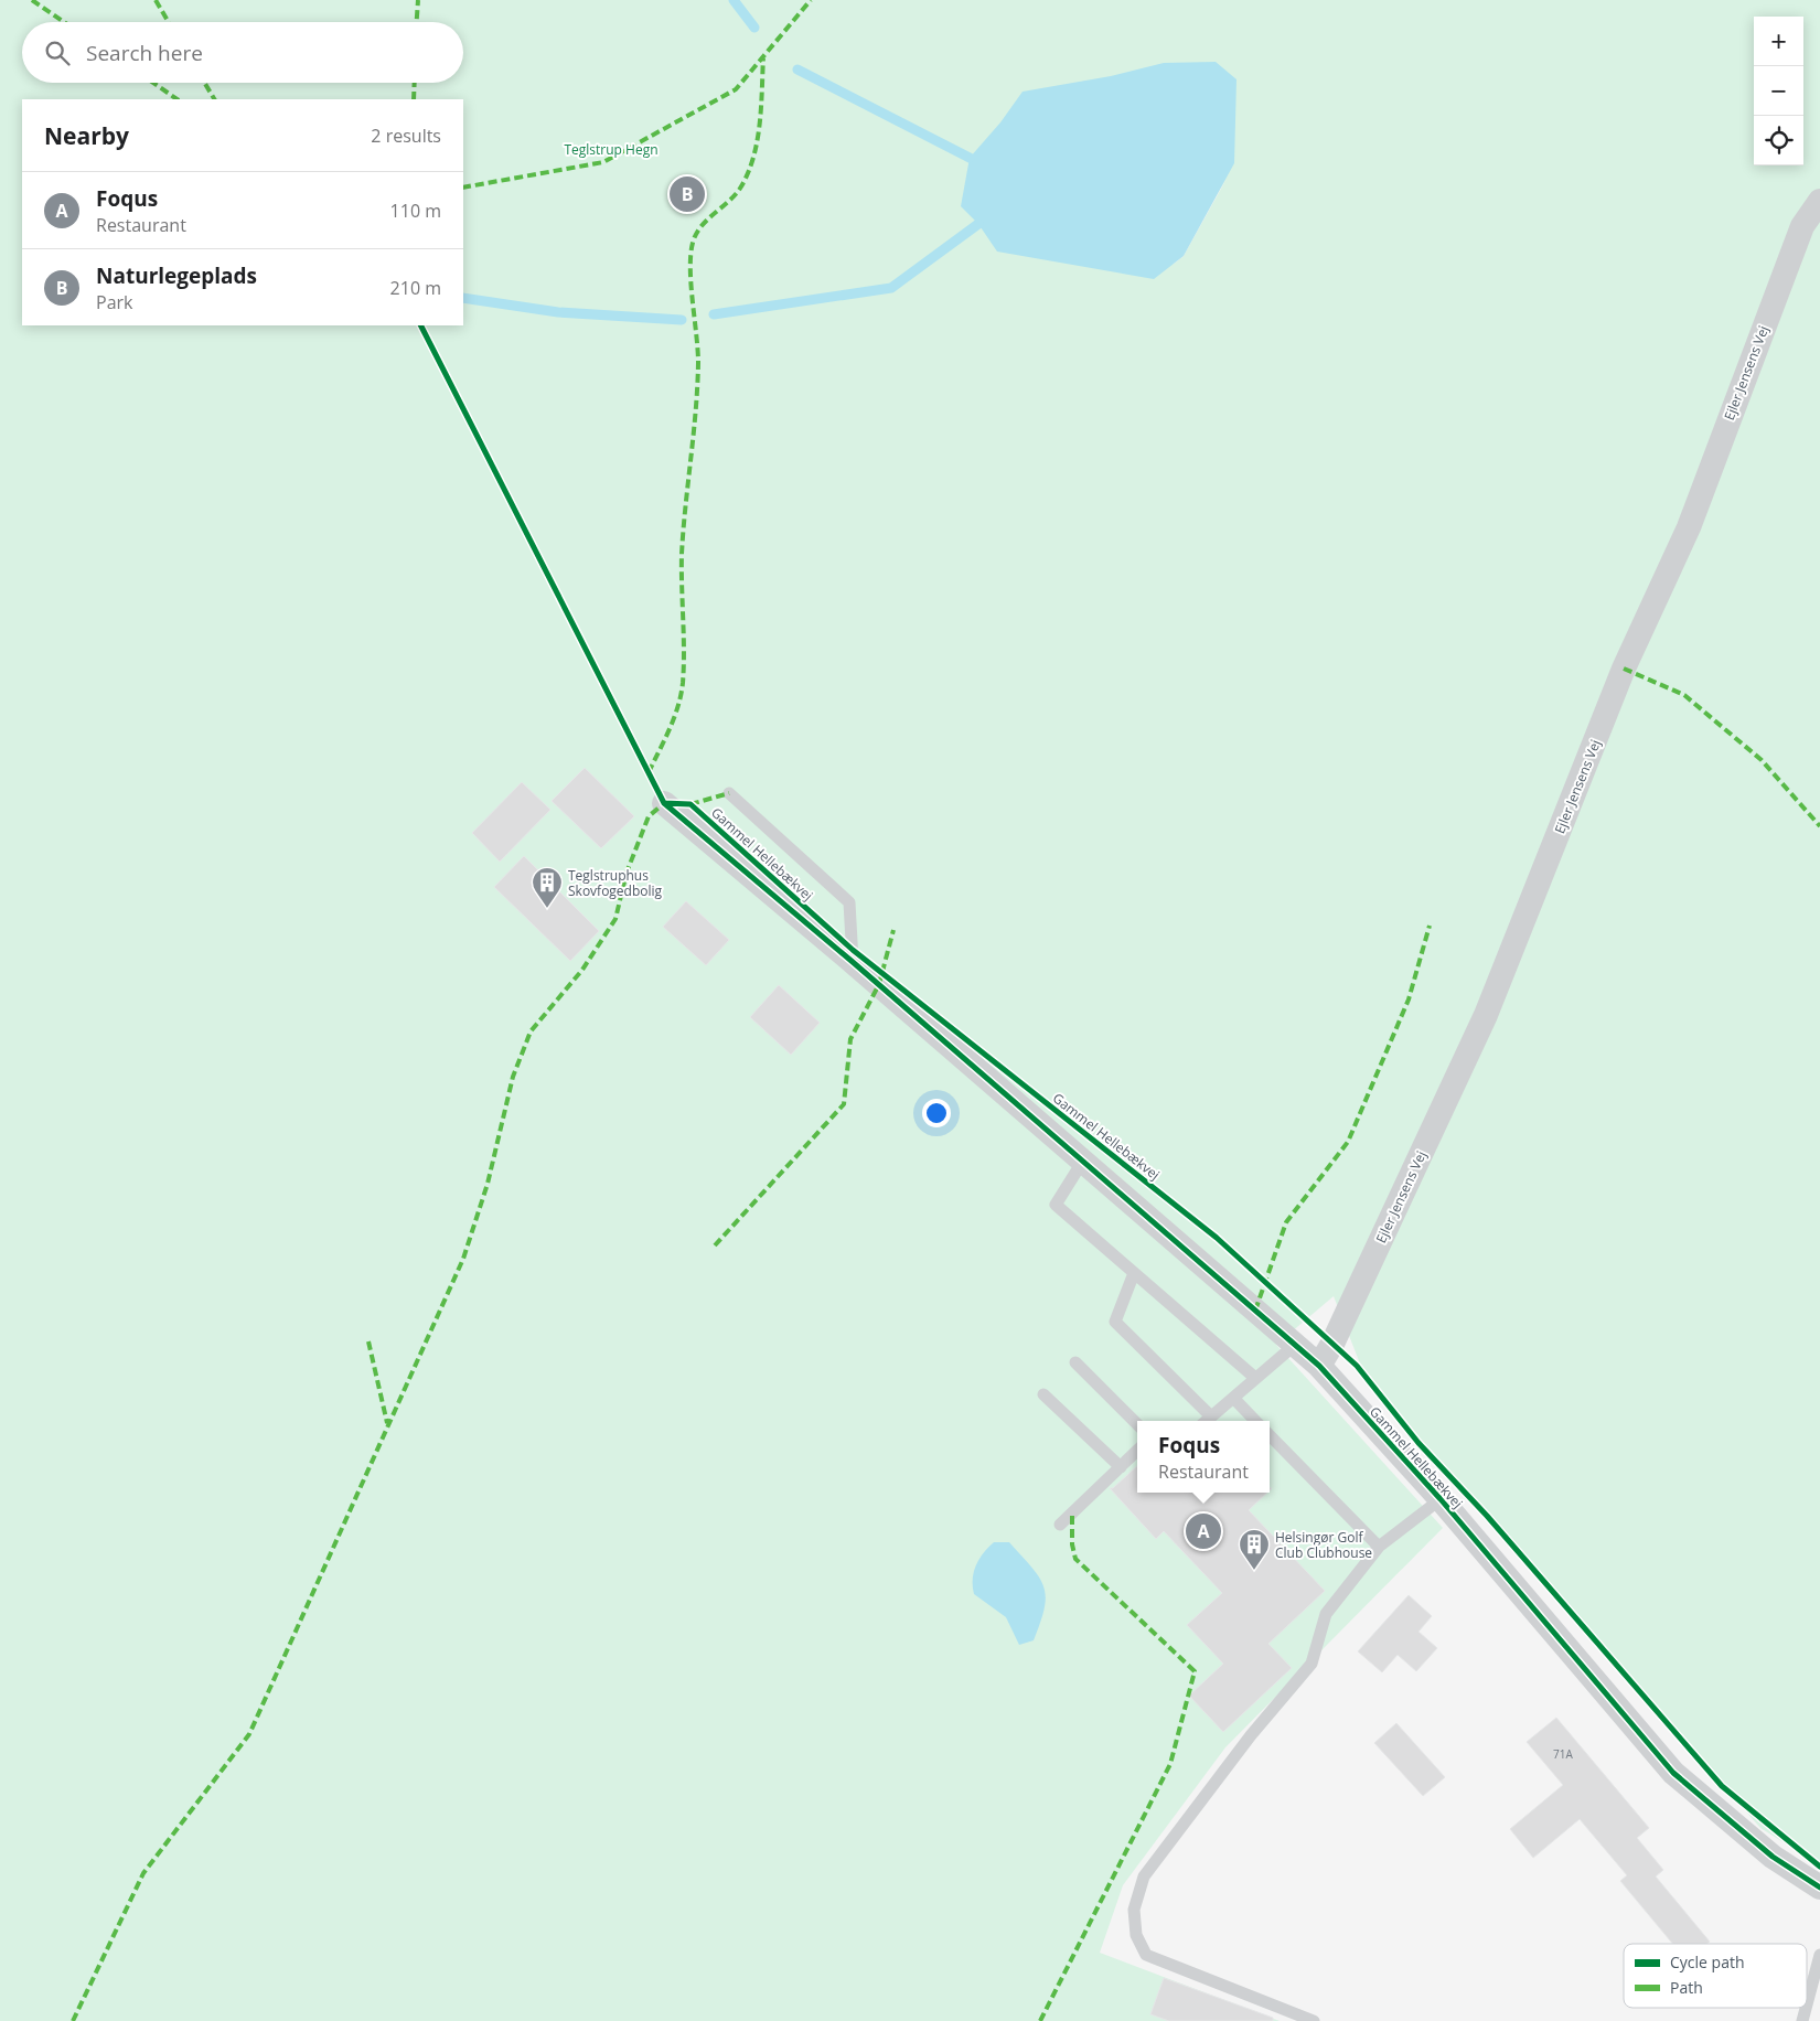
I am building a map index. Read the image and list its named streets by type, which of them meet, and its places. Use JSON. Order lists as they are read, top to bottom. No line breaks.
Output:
{"streets":{"street":["Ejler Jensens Vej","Gammel Hellebækvej"]},"crossings":[["Ejler Jensens Vej","Gammel Hellebækvej"]],"parks":["Teglstrup Hegn"],"places":{"building":["Teglstruphus Skovfogedbolig","Helsingør Golf Club Clubhouse"]},"house_numbers":["71A"],"legend":["Cycle path","Path"],"page":{"map_buttons":["+","−"],"search":"Search here","heading":["Nearby","2 results"],"list":[{"mark":"A","name":"Foqus","note":"Restaurant","value":"110 m"},{"mark":"B","name":"Naturlegeplads","note":"Park","value":"210 m"}],"pins":["B","A"],"popup":["Foqus","Restaurant"]}}
